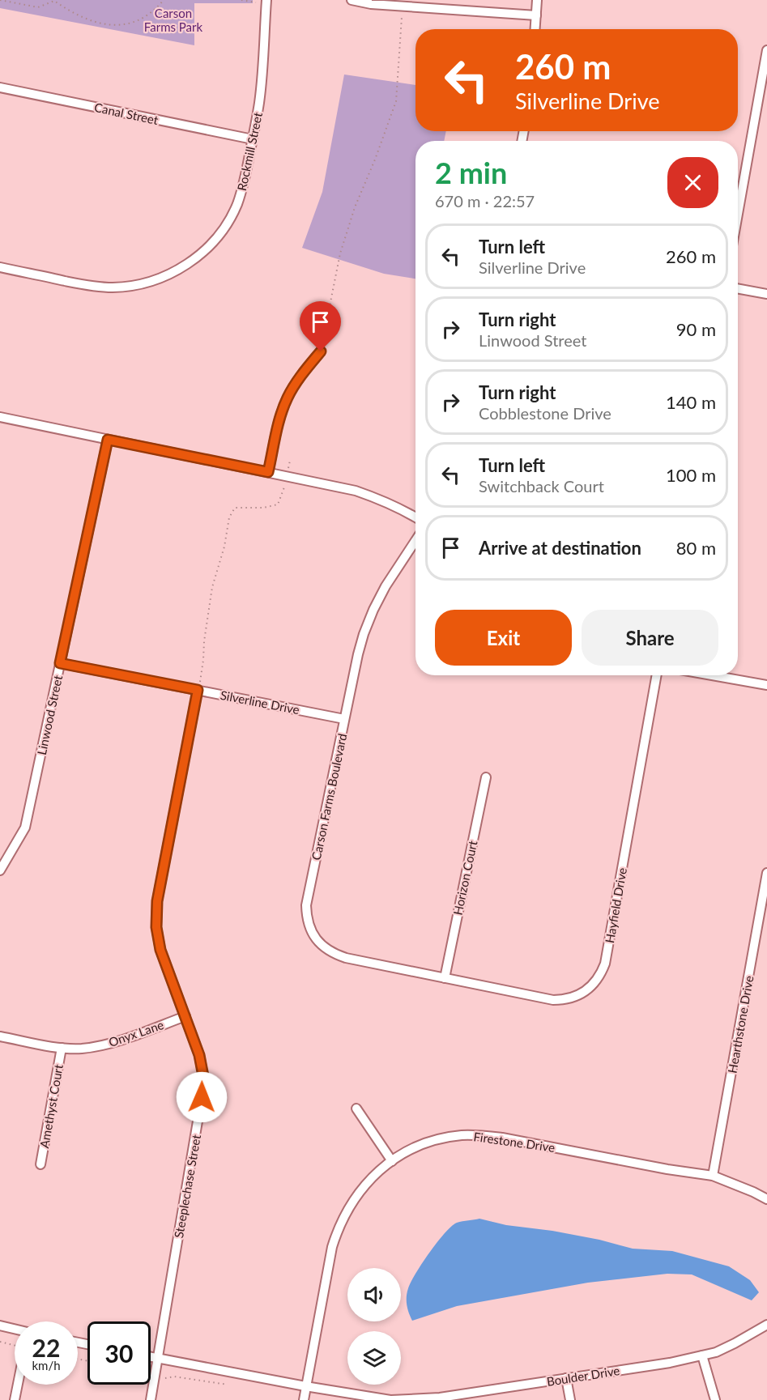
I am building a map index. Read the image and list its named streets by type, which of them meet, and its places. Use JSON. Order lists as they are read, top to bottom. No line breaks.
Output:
{"streets":{"street":["Canal Street","Rockmill Street","Silverline Drive","Linwood Street","Carson Farms Boulevard","Horizon Court","Hayfield Drive","Hearthstone Drive","Onyx Lane","Amethyst Court","Firestone Drive","Steeplechase Street","Boulder Drive"]},"crossings":[["Canal Street","Rockmill Street"],["Silverline Drive","Linwood Street"],["Silverline Drive","Carson Farms Boulevard"],["Silverline Drive","Steeplechase Street"],["Carson Farms Boulevard","Horizon Court"],["Carson Farms Boulevard","Hayfield Drive"],["Horizon Court","Hayfield Drive"],["Hearthstone Drive","Firestone Drive"],["Onyx Lane","Amethyst Court"],["Onyx Lane","Steeplechase Street"],["Firestone Drive","Boulder Drive"],["Steeplechase Street","Boulder Drive"]],"parks":["Carson Farms Park"],"page":{"turn":["260 m","Silverline Drive"],"heading":["2 min","670 m · 22:57"],"list":[{"name":"Turn left","note":"Silverline Drive","value":"260 m"},{"name":"Turn right","note":"Linwood Street","value":"90 m"},{"name":"Turn right","note":"Cobblestone Drive","value":"140 m"},{"name":"Turn left","note":"Switchback Court","value":"100 m"},{"name":"Arrive at destination","value":"80 m"}],"buttons":["Exit","Share"],"speed":"22 km/h","limit":"30"}}
